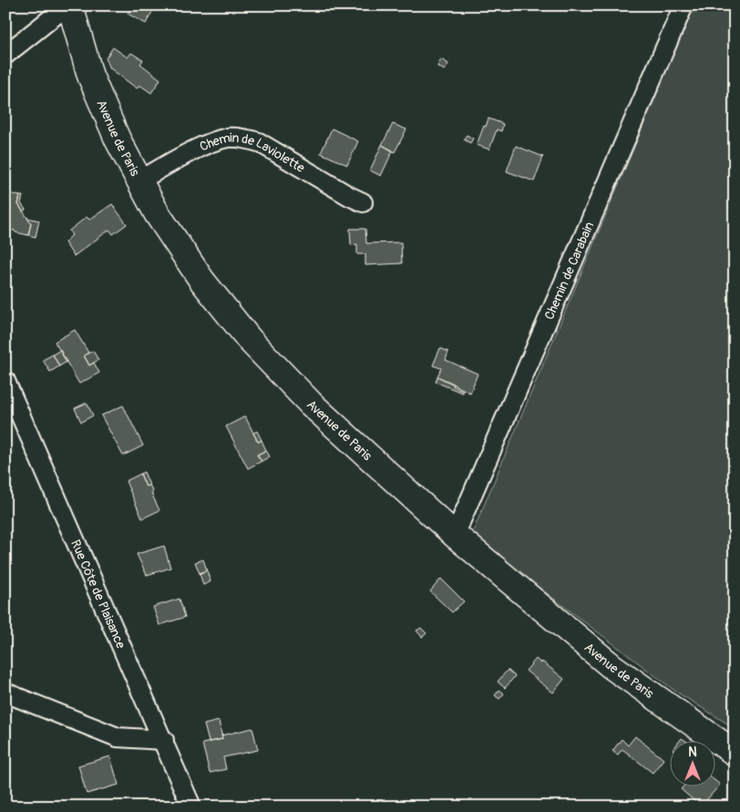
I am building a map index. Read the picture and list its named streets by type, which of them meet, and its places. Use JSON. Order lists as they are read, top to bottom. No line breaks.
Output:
{"streets":{"main road":["Avenue de Paris"],"street":["Chemin de Laviolette","Chemin de Carabain","Rue Côte de Plaisance"]},"crossings":[["Avenue de Paris","Chemin de Laviolette"],["Avenue de Paris","Chemin de Carabain"]],"north":"top"}
